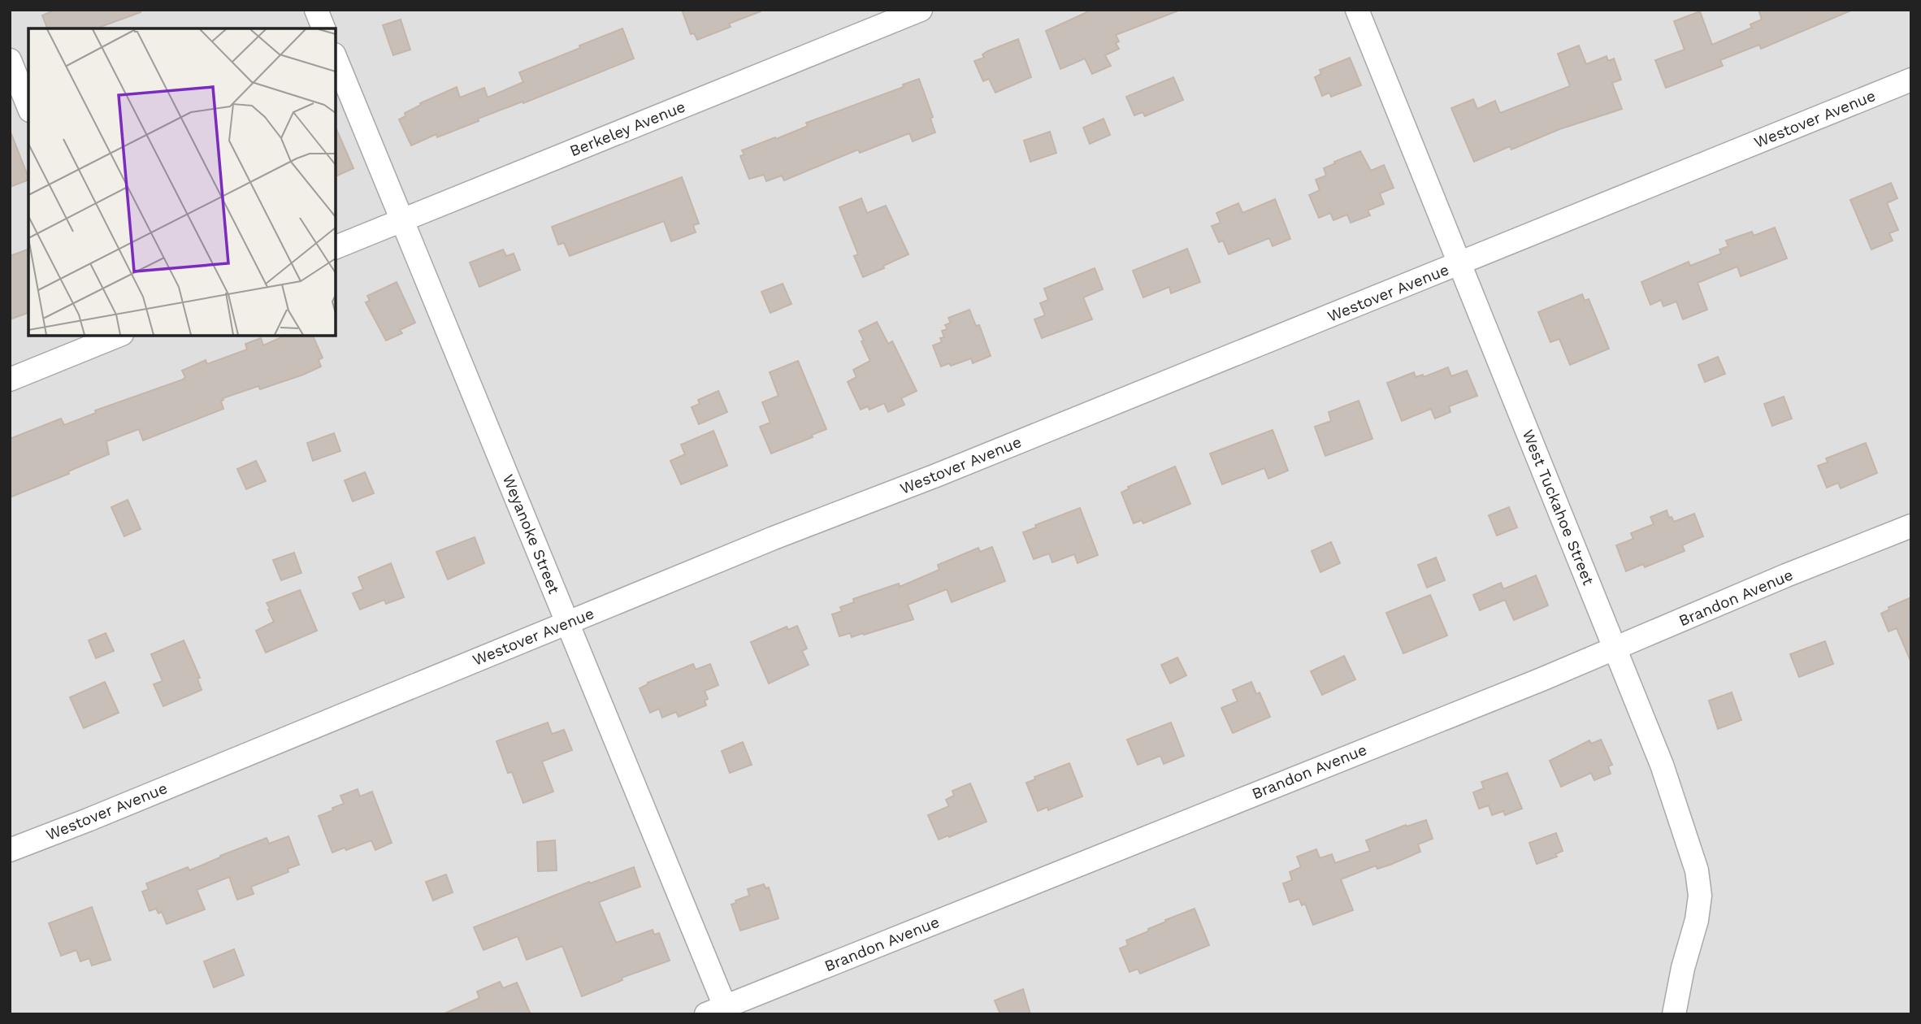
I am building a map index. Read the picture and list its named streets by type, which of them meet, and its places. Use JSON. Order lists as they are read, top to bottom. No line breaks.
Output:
{"streets":{"street":["Westover Avenue","Berkeley Avenue","West Tuckahoe Street","Weyanoke Street","Brandon Avenue"]},"crossings":[["Westover Avenue","West Tuckahoe Street"],["Westover Avenue","Weyanoke Street"],["Berkeley Avenue","Weyanoke Street"],["West Tuckahoe Street","Brandon Avenue"],["Weyanoke Street","Brandon Avenue"]]}
